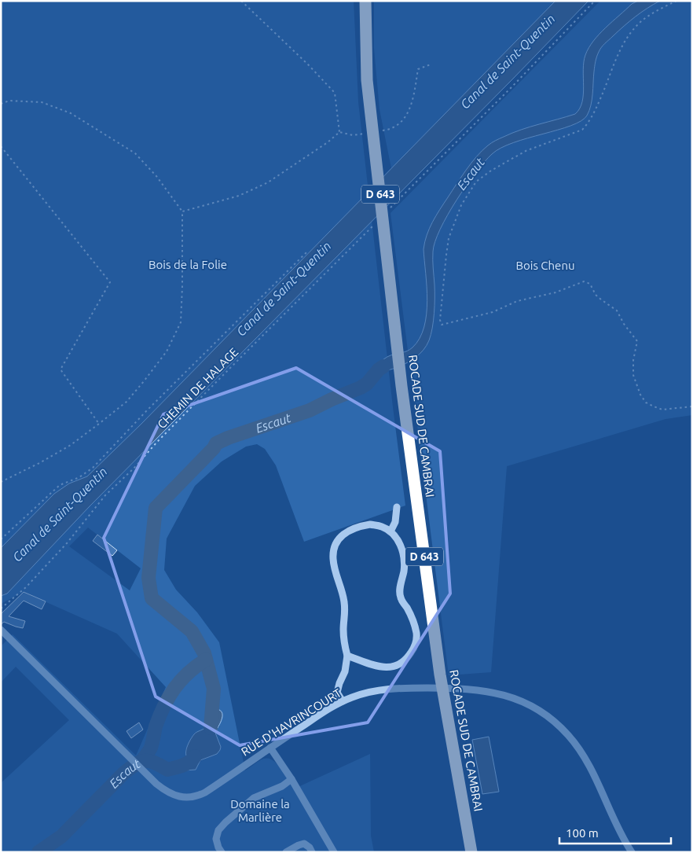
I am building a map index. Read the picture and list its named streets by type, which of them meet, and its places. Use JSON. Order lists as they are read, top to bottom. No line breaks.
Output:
{"streets":{"highway":["D 643","ROCADE SUD DE CAMBRAI"],"street":["RUE D'HAVRINCOURT"],"path":["CHEMIN DE HALAGE"]},"water":["Canal de Saint-Quentin","Escaut"],"parks":["Bois de la Folie","Bois Chenu","Domaine la Marlière"],"scale_bar":"100 m"}
